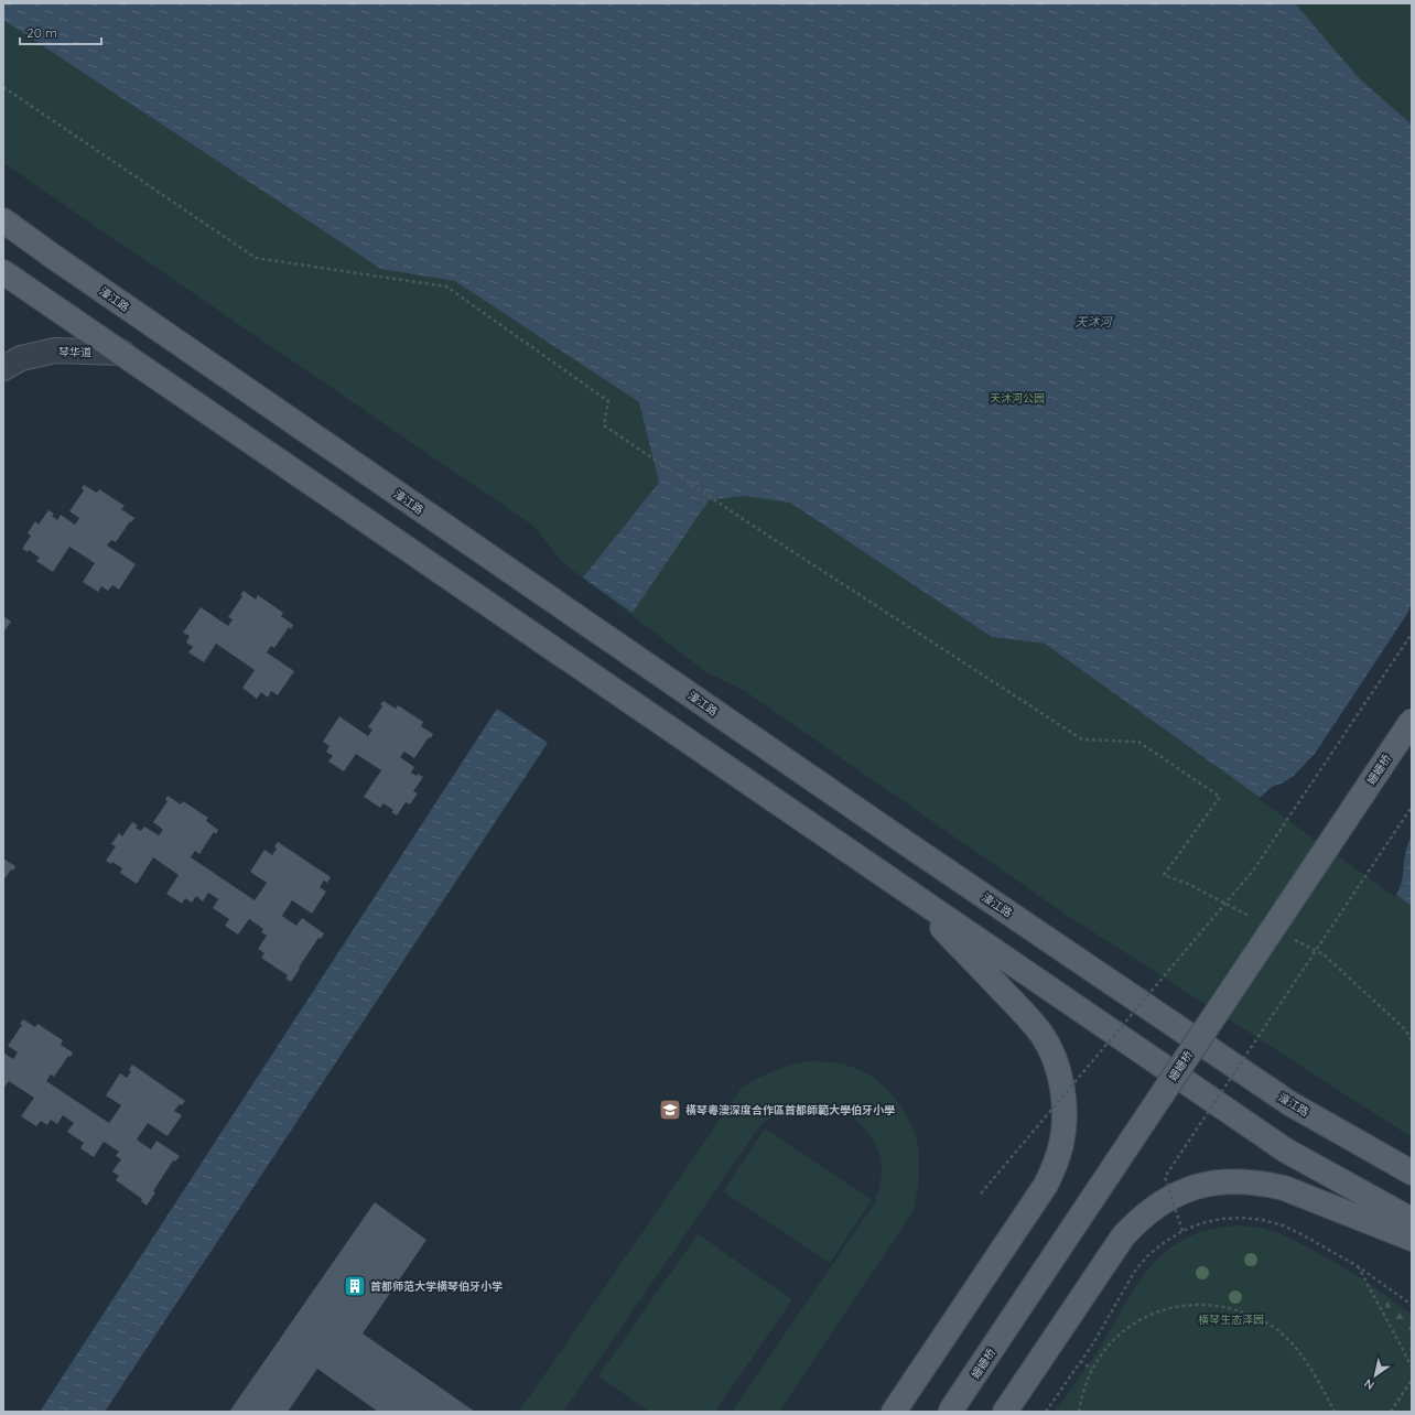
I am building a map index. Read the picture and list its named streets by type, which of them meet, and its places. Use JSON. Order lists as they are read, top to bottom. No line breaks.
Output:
{"streets":{"main road":["濠江路","姗姗桥"],"street":["琴华道"]},"water":["天沐河"],"parks":["天沐河公园","横琴生态泽园"],"places":{"school or university":["橫琴粵澳深度合作區首都師範大學伯牙小學"],"building":["首都师范大学横琴伯牙小学"]},"scale_bar":"20 m","north":"bottom left"}
